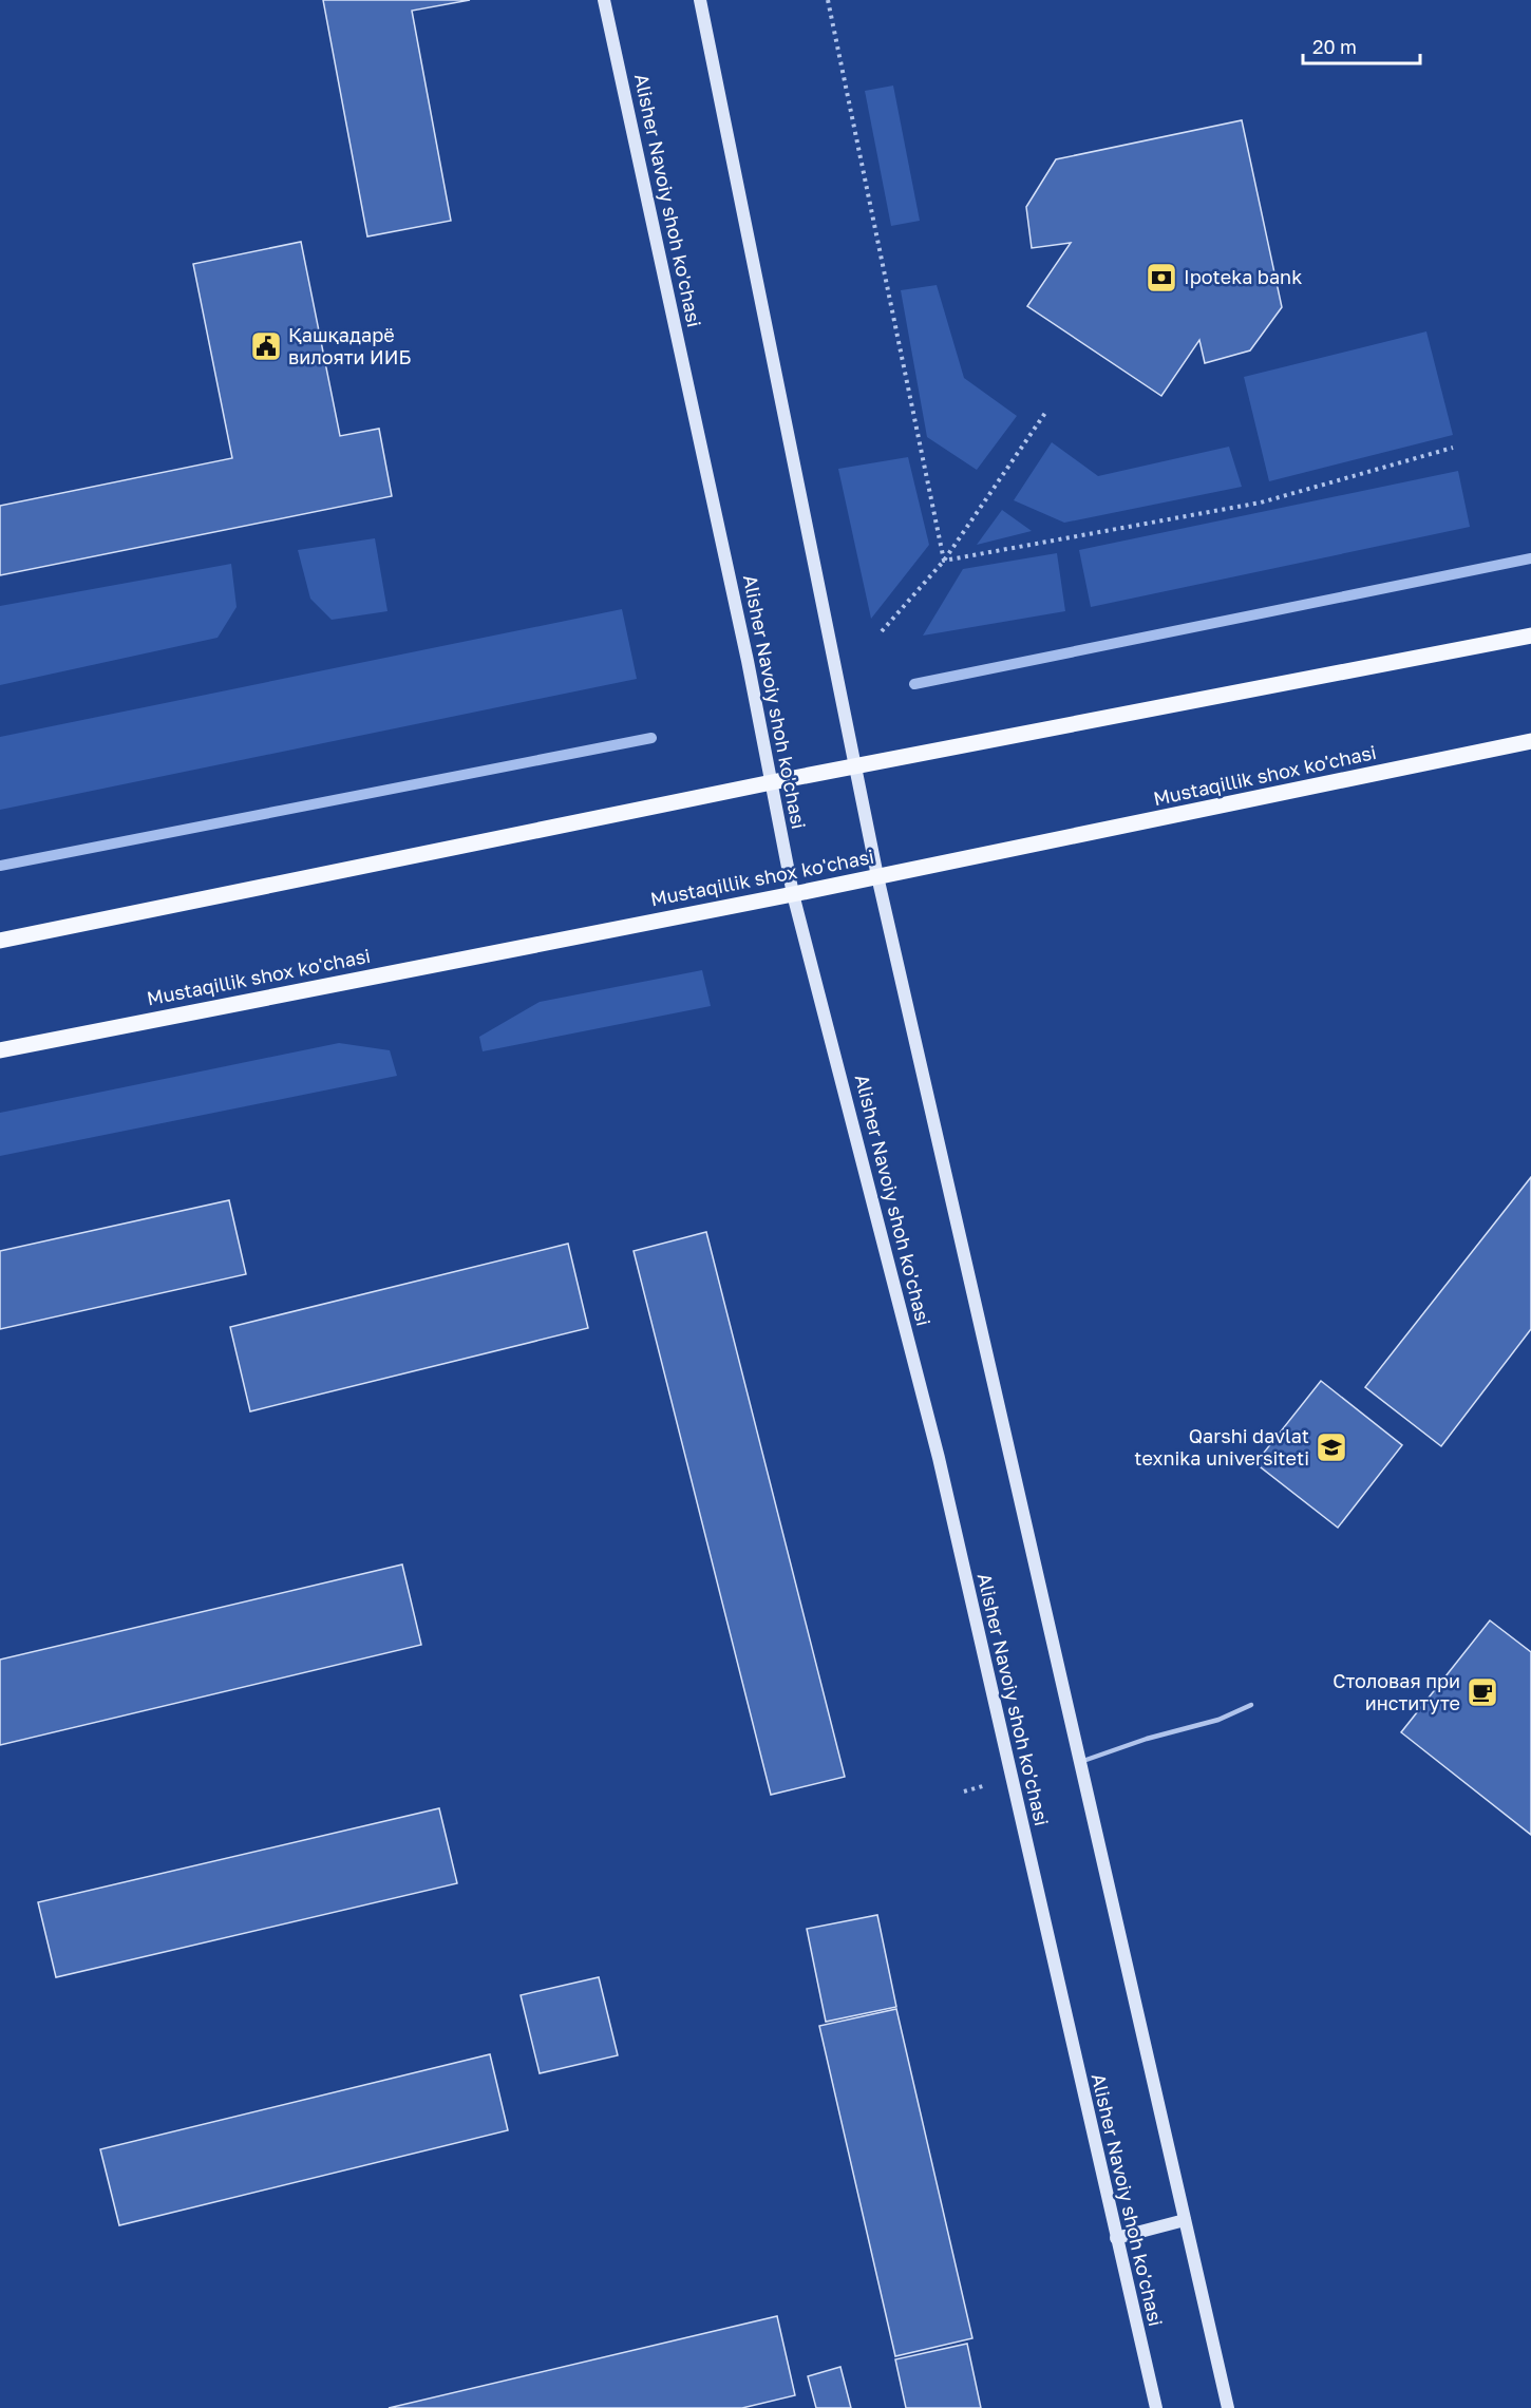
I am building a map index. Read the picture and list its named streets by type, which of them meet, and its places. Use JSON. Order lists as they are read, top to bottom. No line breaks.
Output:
{"streets":{"main road":["Alisher Navoiy shoh ko'chasi","Mustaqillik shox ko'chasi"]},"crossings":[["Alisher Navoiy shoh ko'chasi","Mustaqillik shox ko'chasi"]],"places":{"bank":["Ipoteka bank"],"public building":["Қашқадарё вилояти ИИБ"],"school or university":["Qarshi davlat texnika universiteti"],"cafe":["Столовая при институте"]},"scale_bar":"20 m"}
